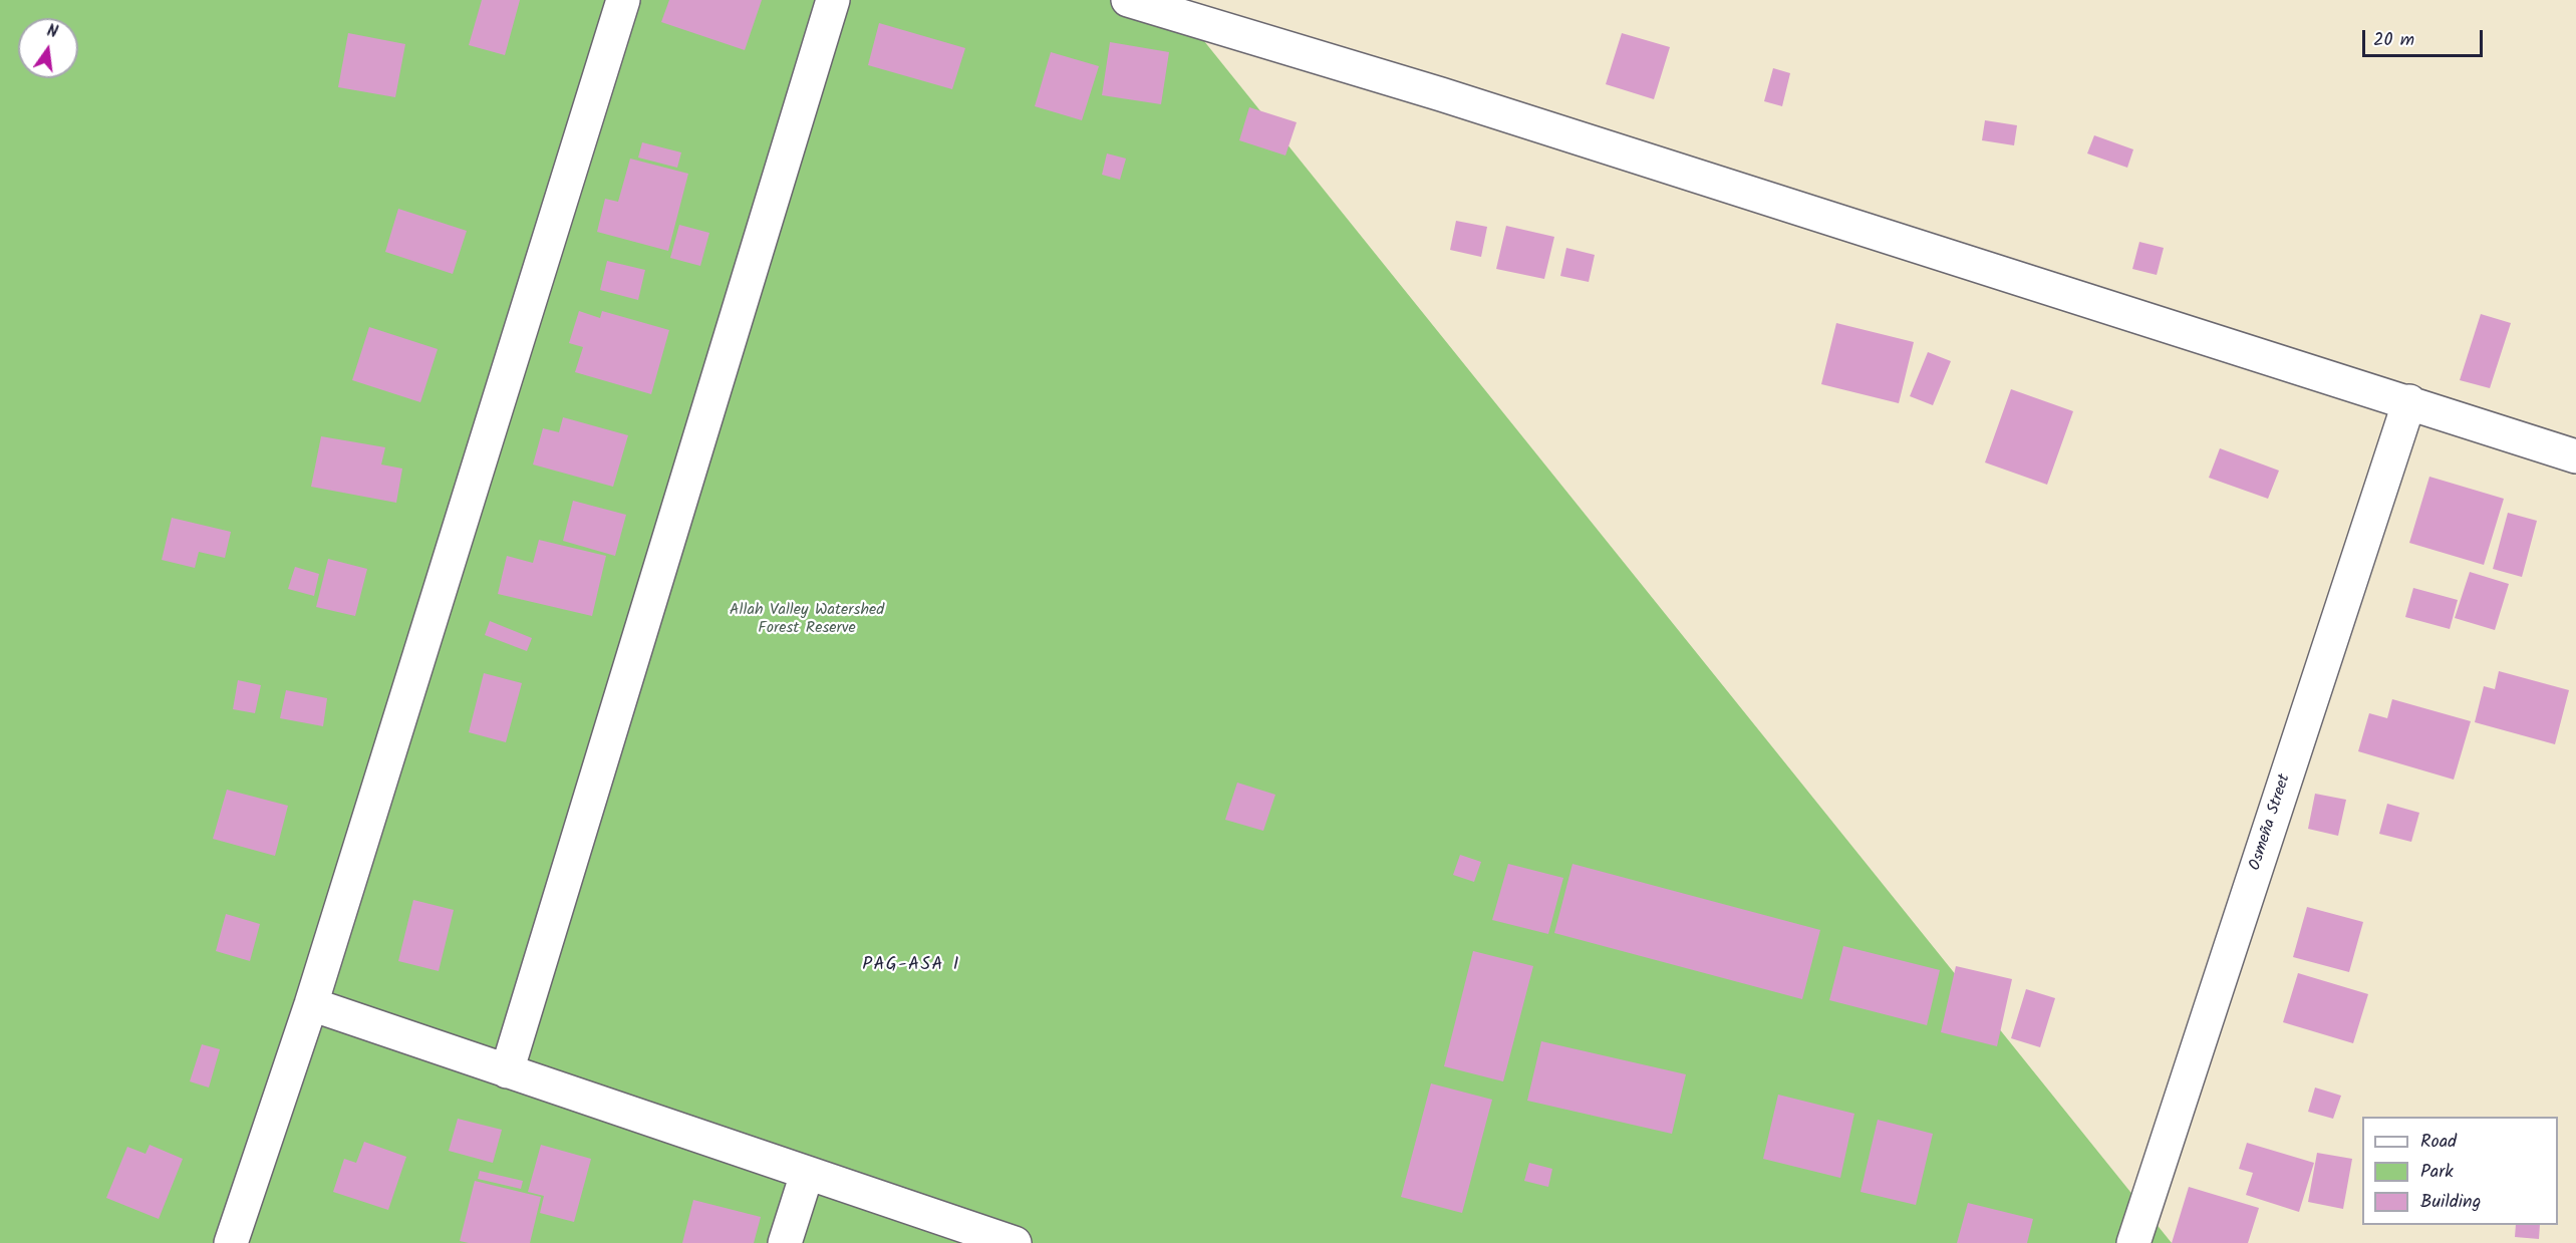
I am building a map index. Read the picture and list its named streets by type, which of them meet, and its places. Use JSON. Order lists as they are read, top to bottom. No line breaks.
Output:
{"streets":{"street":["Osmeña Street"]},"districts":["PAG-ASA I"],"parks":["Allah Valley Watershed Forest Reserve"],"legend":["Road","Park","Building"],"scale_bar":"20 m","north":"top"}
